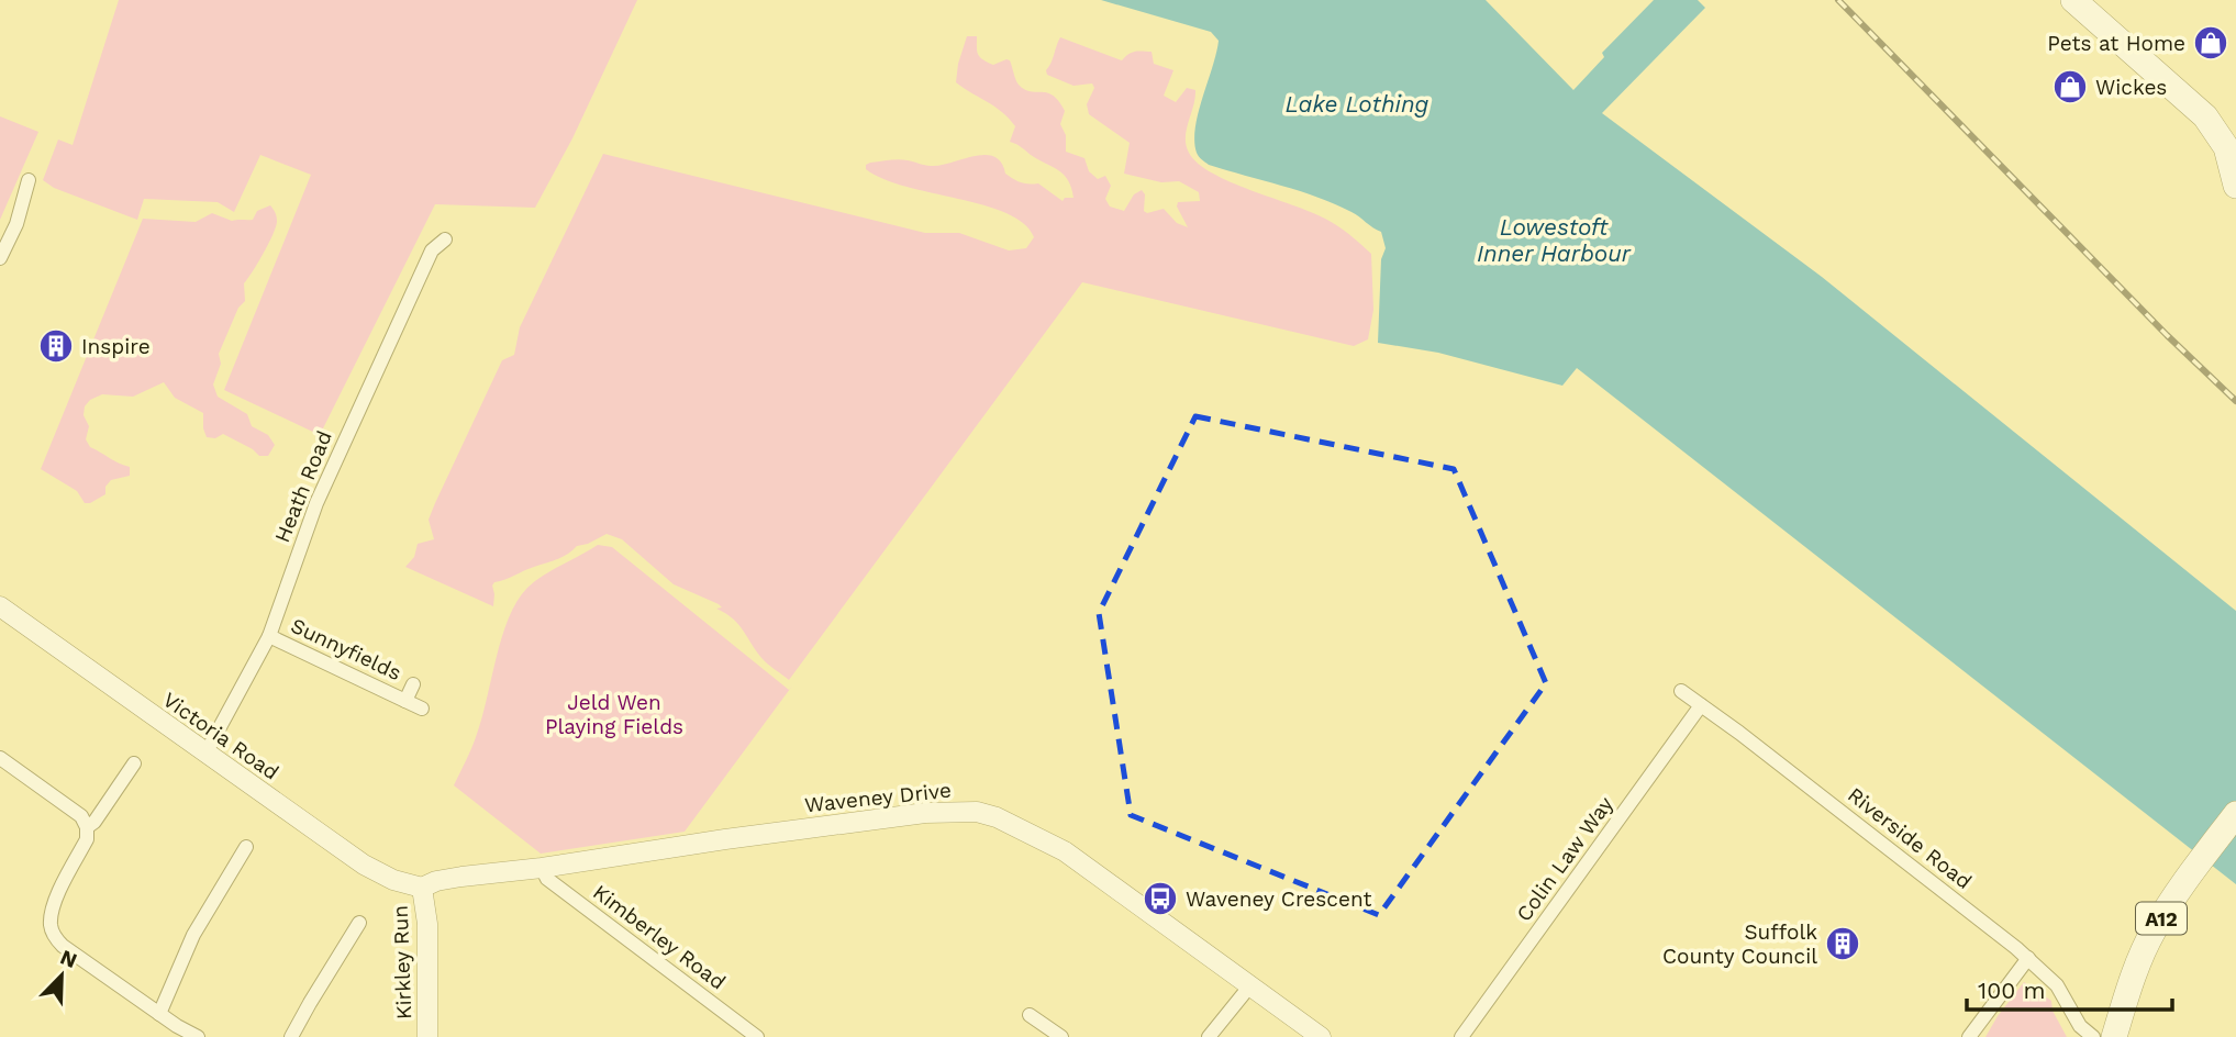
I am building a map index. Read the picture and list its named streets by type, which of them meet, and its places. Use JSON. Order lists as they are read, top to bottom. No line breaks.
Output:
{"streets":{"highway":["A12"],"main road":["Victoria Road","Waveney Drive","Kirkley Run"],"street":["Heath Road","Sunnyfields","Riverside Road","Colin Law Way","Kimberley Road"]},"crossings":[["Heath Road","Sunnyfields"],["Heath Road","Victoria Road"],["Victoria Road","Waveney Drive"],["Victoria Road","Kirkley Run"],["Waveney Drive","Kimberley Road"],["Waveney Drive","Kirkley Run"],["Riverside Road","Colin Law Way"]],"water":["Lake Lothing","Lowestoft Inner Harbour"],"parks":["Jeld Wen Playing Fields"],"places":{"shop":["Pets at Home","Wickes"],"building":["Inspire","Suffolk County Council"],"bus stop":["Waveney Crescent"]},"scale_bar":"100 m","north":"top right"}
